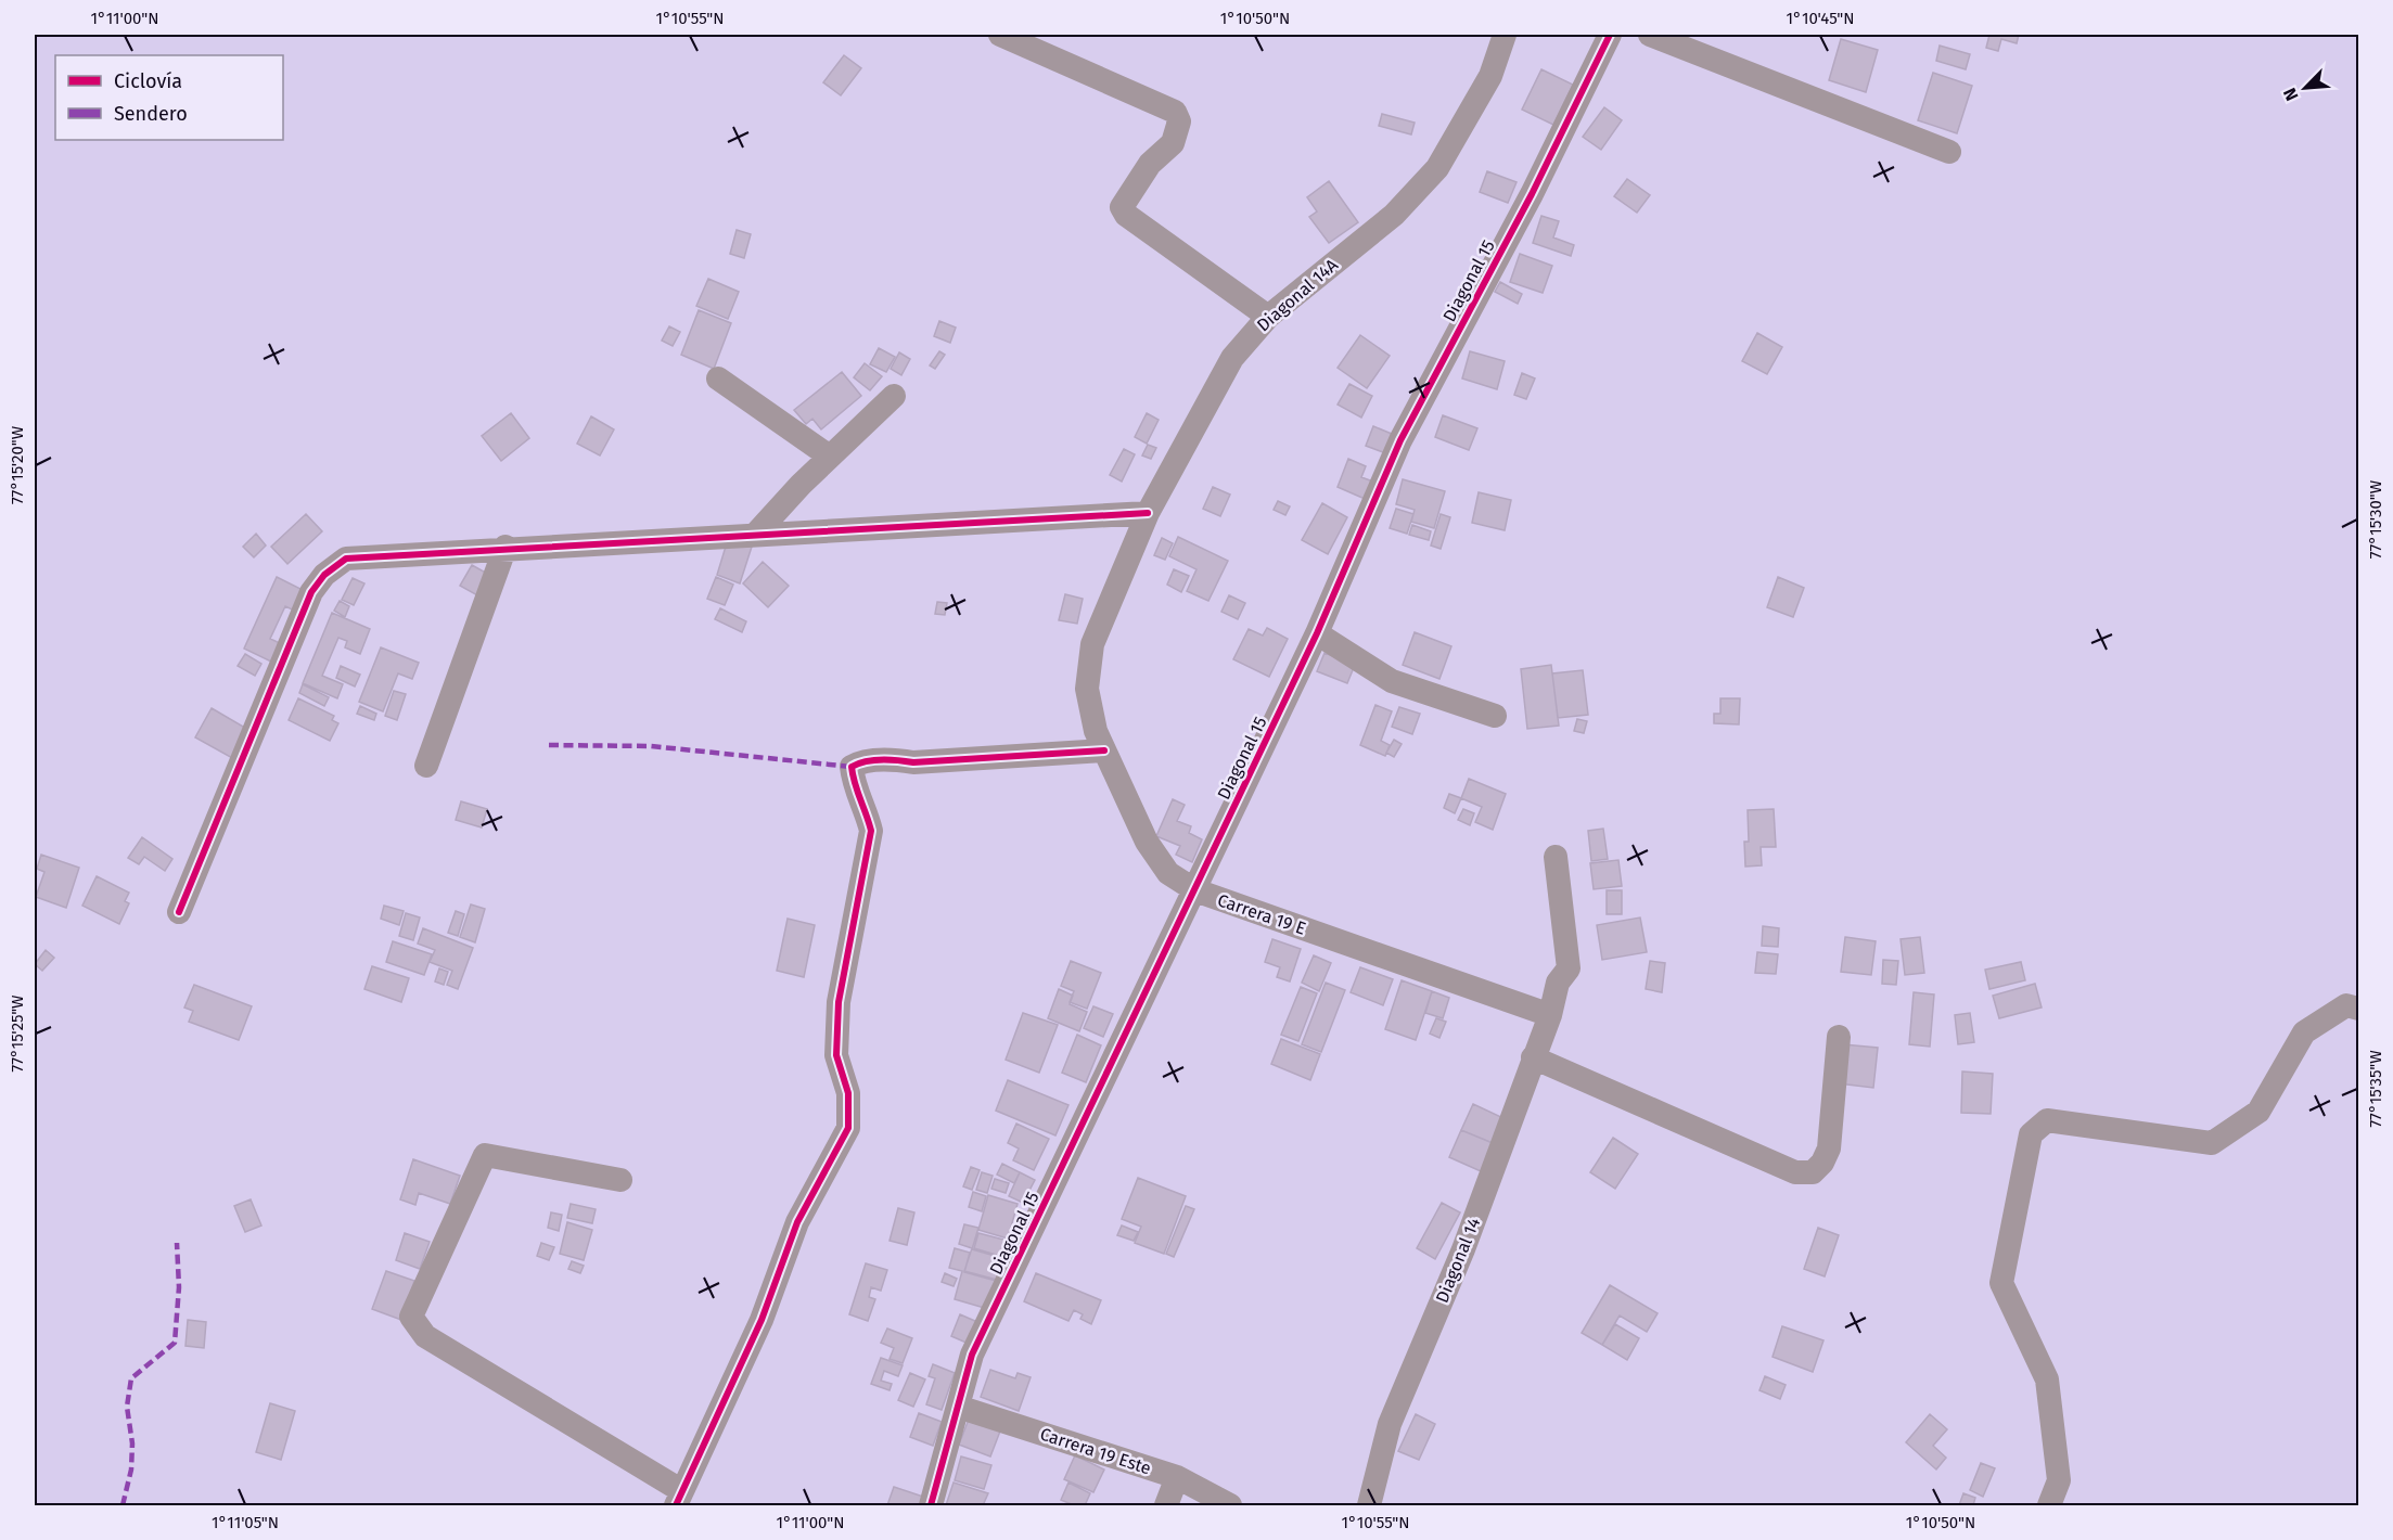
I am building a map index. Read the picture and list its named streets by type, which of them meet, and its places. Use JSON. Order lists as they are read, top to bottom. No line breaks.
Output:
{"streets":{"street":["Diagonal 15","Diagonal 14A","Carrera 19 E","Diagonal 14","Carrera 19 Este"]},"crossings":[["Diagonal 15","Carrera 19 E"],["Diagonal 15","Carrera 19 Este"],["Diagonal 14A","Carrera 19 E"],["Carrera 19 E","Diagonal 14"]],"legend":["Ciclovía","Sendero"],"north":"bottom left","coordinates":["1°11'00\"N","1°10'55\"N","1°10'50\"N","1°10'45\"N","77°15'20\"W","77°15'30\"W","77°15'25\"W","77°15'35\"W","1°11'05\"N"]}
